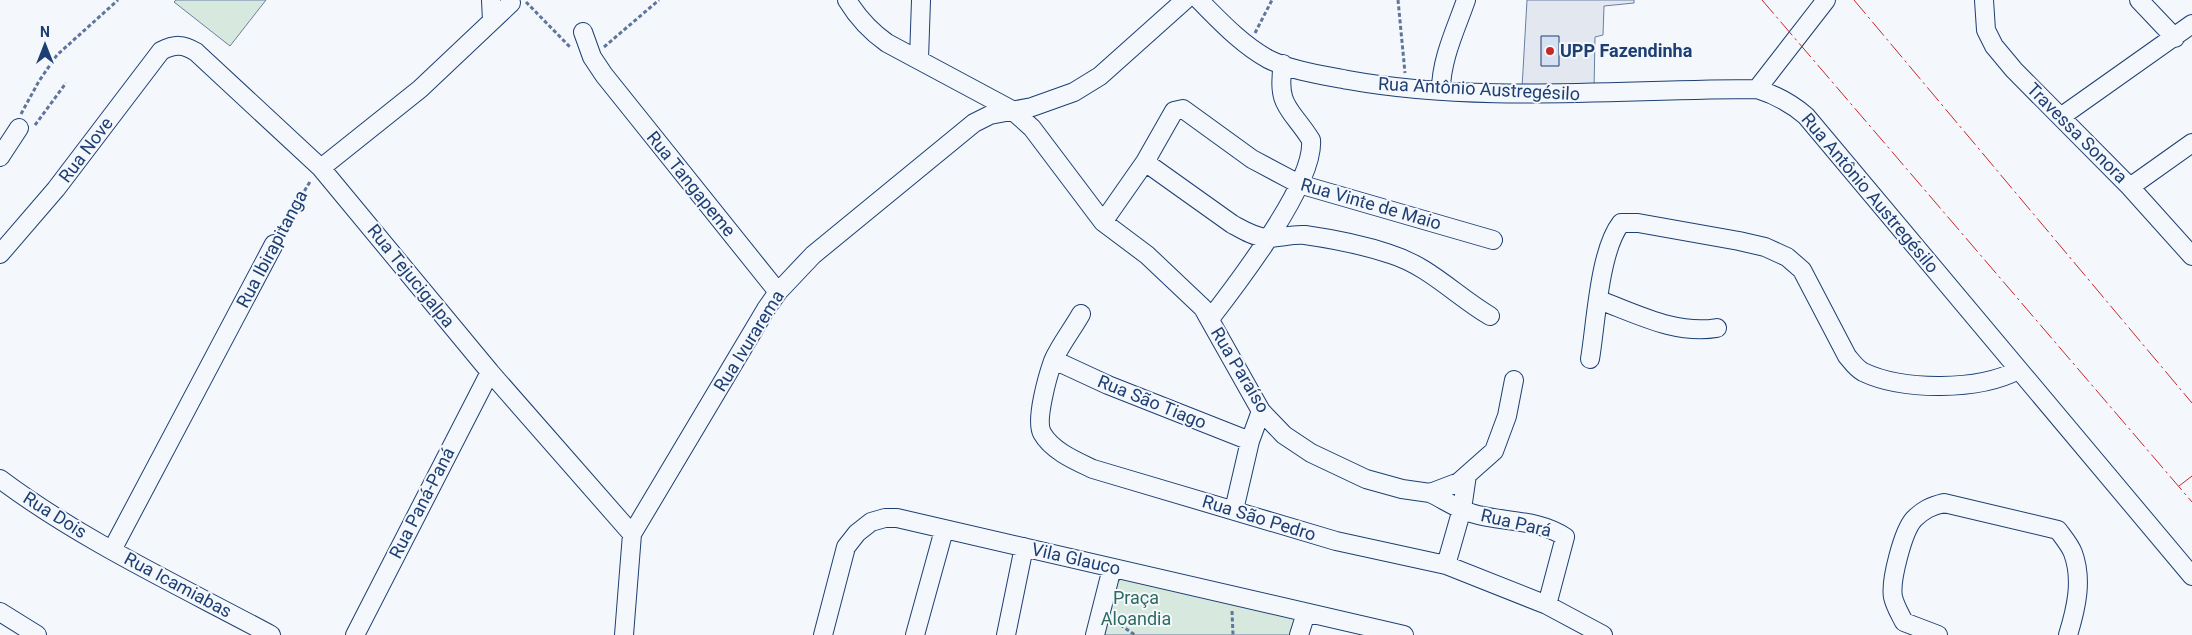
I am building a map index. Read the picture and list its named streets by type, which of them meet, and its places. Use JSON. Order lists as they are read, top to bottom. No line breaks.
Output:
{"streets":{"street":["Rua Antônio Austregésilo","Travessa Sonora","Rua Nove","Rua Tangapeme","Rua Vinte de Maio","Rua Ibirapitanga","Rua Tejucigalpa","Rua Ivurarema","Rua Paraíso","Rua São Tiago","Rua Paná-Paná","Rua Dois","Rua São Pedro","Rua Pará","Vila Glauco","Rua Icamiabas"]},"crossings":[["Rua Nove","Rua Tejucigalpa"],["Rua Tangapeme","Rua Ivurarema"],["Rua Ibirapitanga","Rua Tejucigalpa"],["Rua Ibirapitanga","Rua Dois"],["Rua Ibirapitanga","Rua Icamiabas"],["Rua Tejucigalpa","Rua Ivurarema"],["Rua Tejucigalpa","Rua Paná-Paná"],["Rua Ivurarema","Rua Paraíso"],["Rua Paraíso","Rua Pará"],["Rua São Tiago","Rua São Pedro"],["Rua Dois","Rua Icamiabas"],["Rua São Pedro","Rua Pará"]],"parks":["Praça Aloandia"],"places":["UPP Fazendinha"],"north":"top"}
